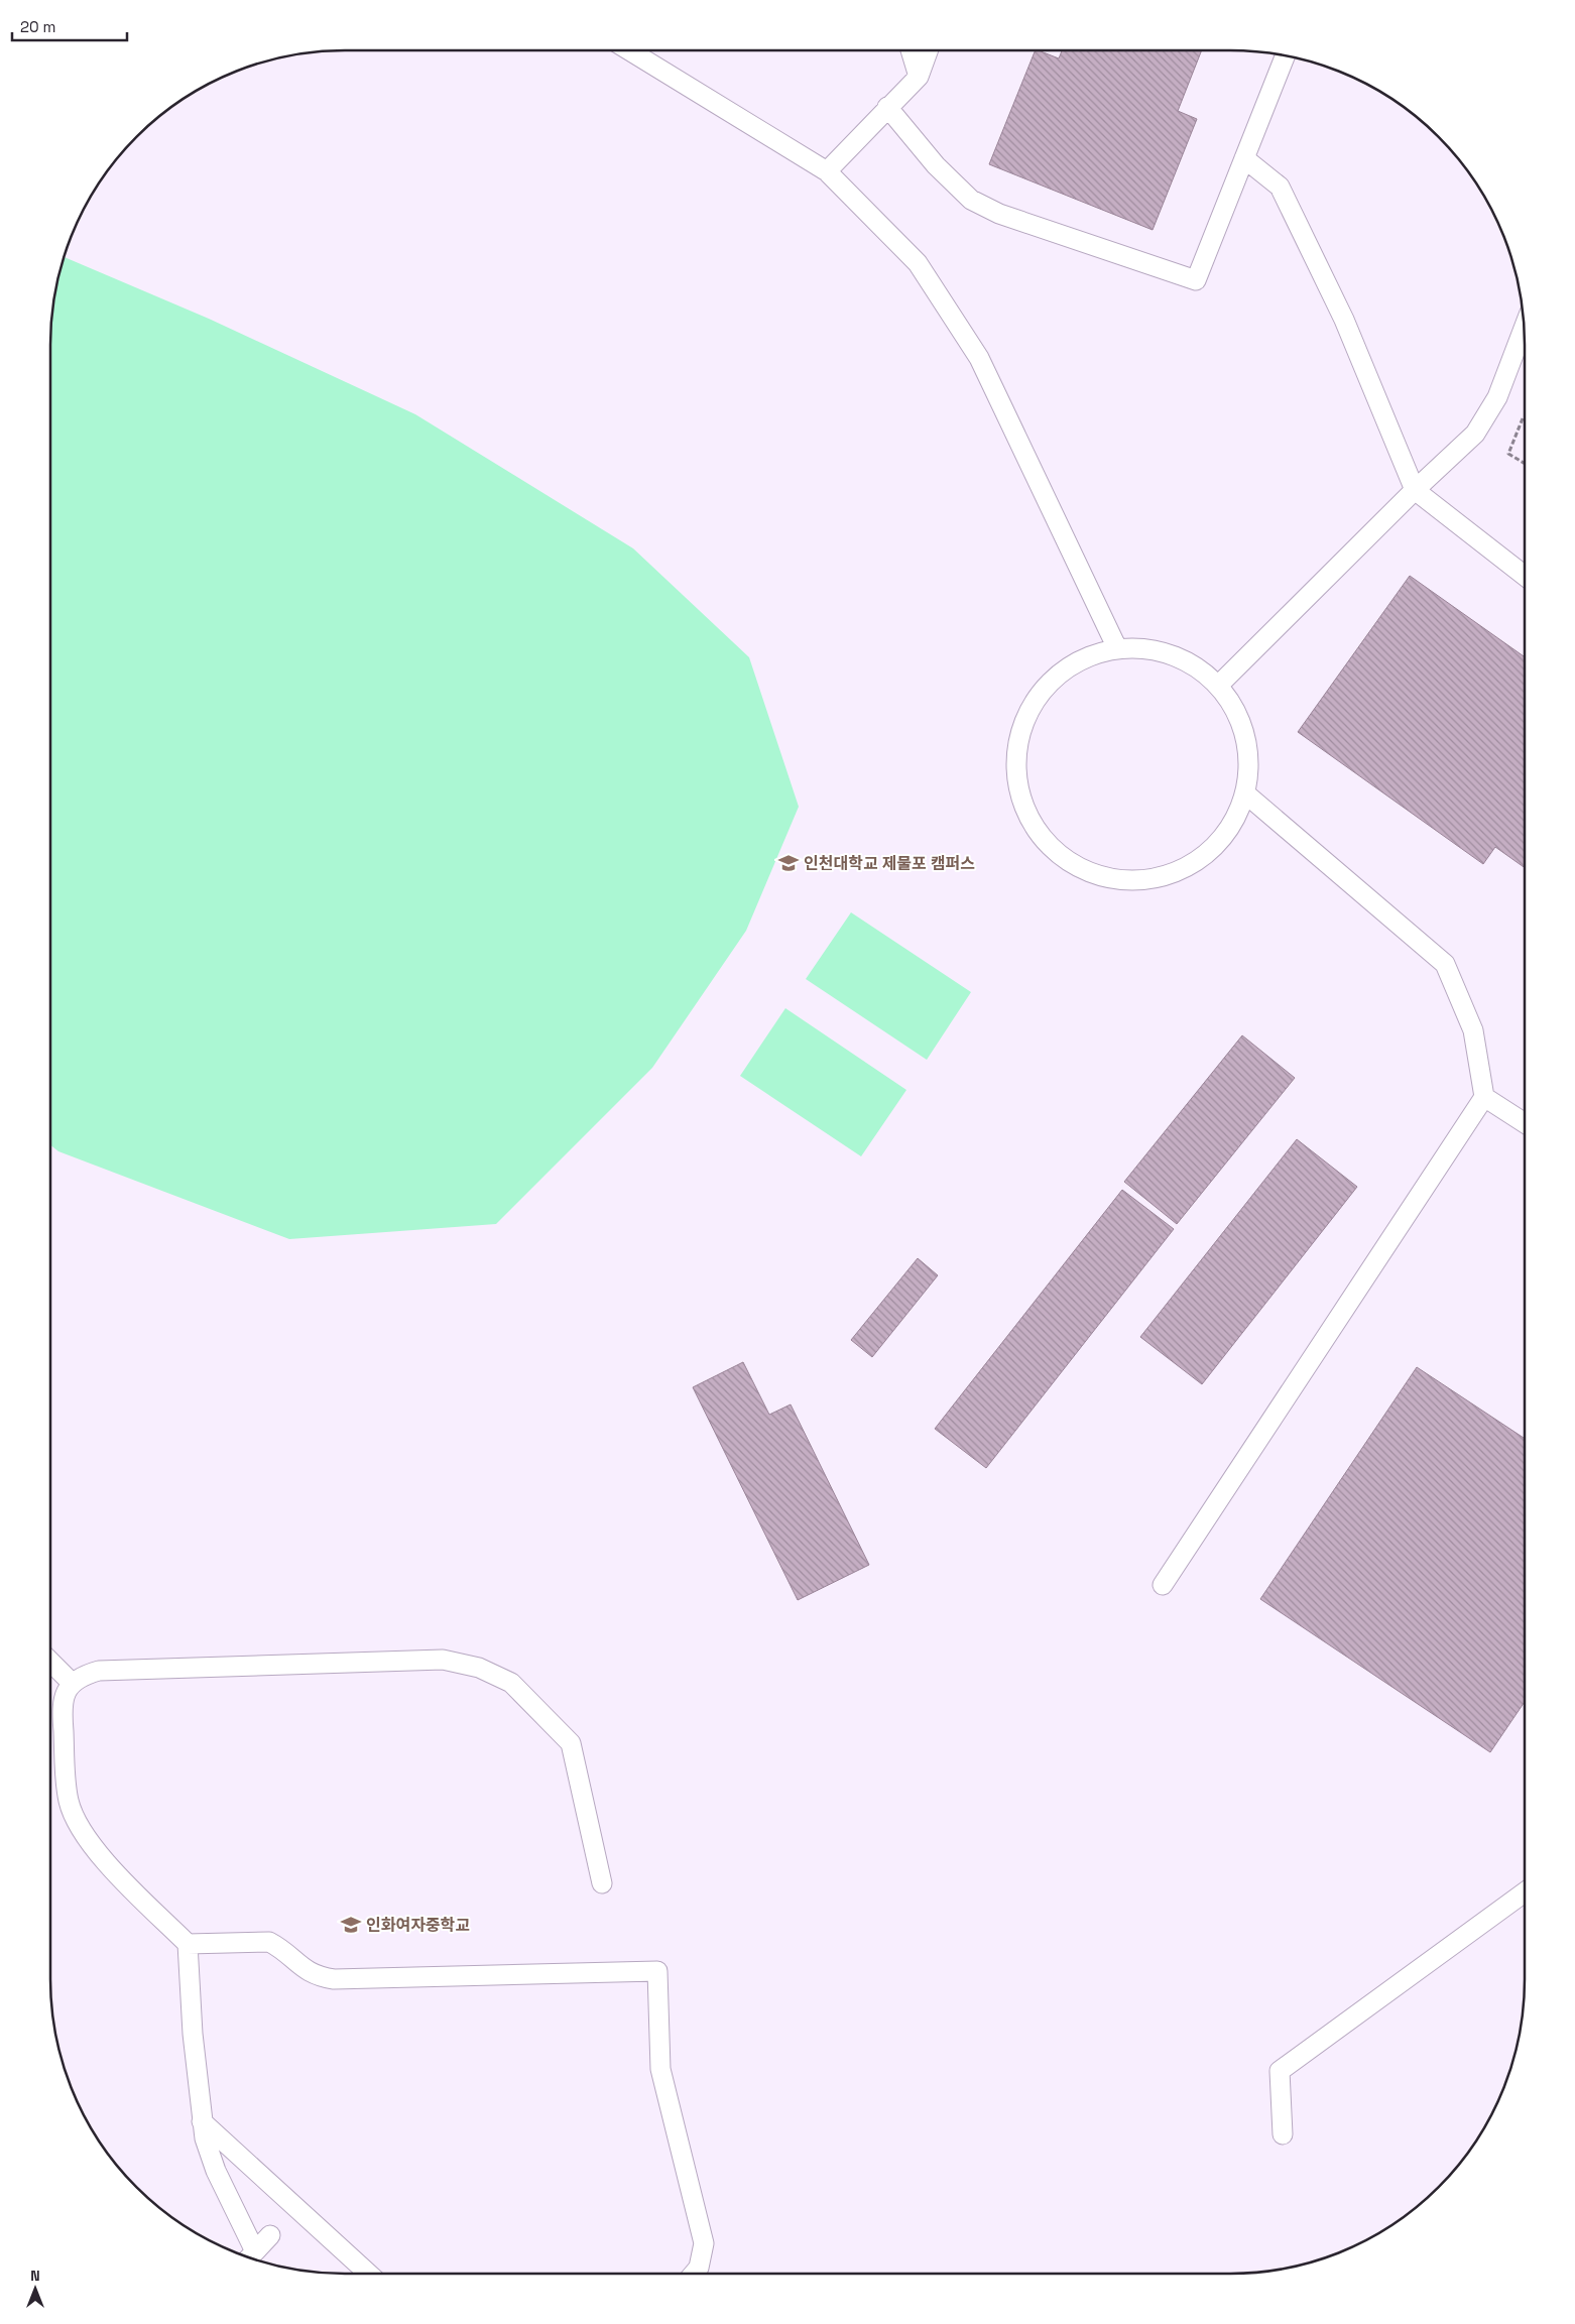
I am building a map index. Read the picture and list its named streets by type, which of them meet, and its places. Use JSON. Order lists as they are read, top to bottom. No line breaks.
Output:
{"places":{"school or university":["인천대학교 제물포 캠퍼스","인화여자중학교"]},"scale_bar":"20 m","north":"top"}
